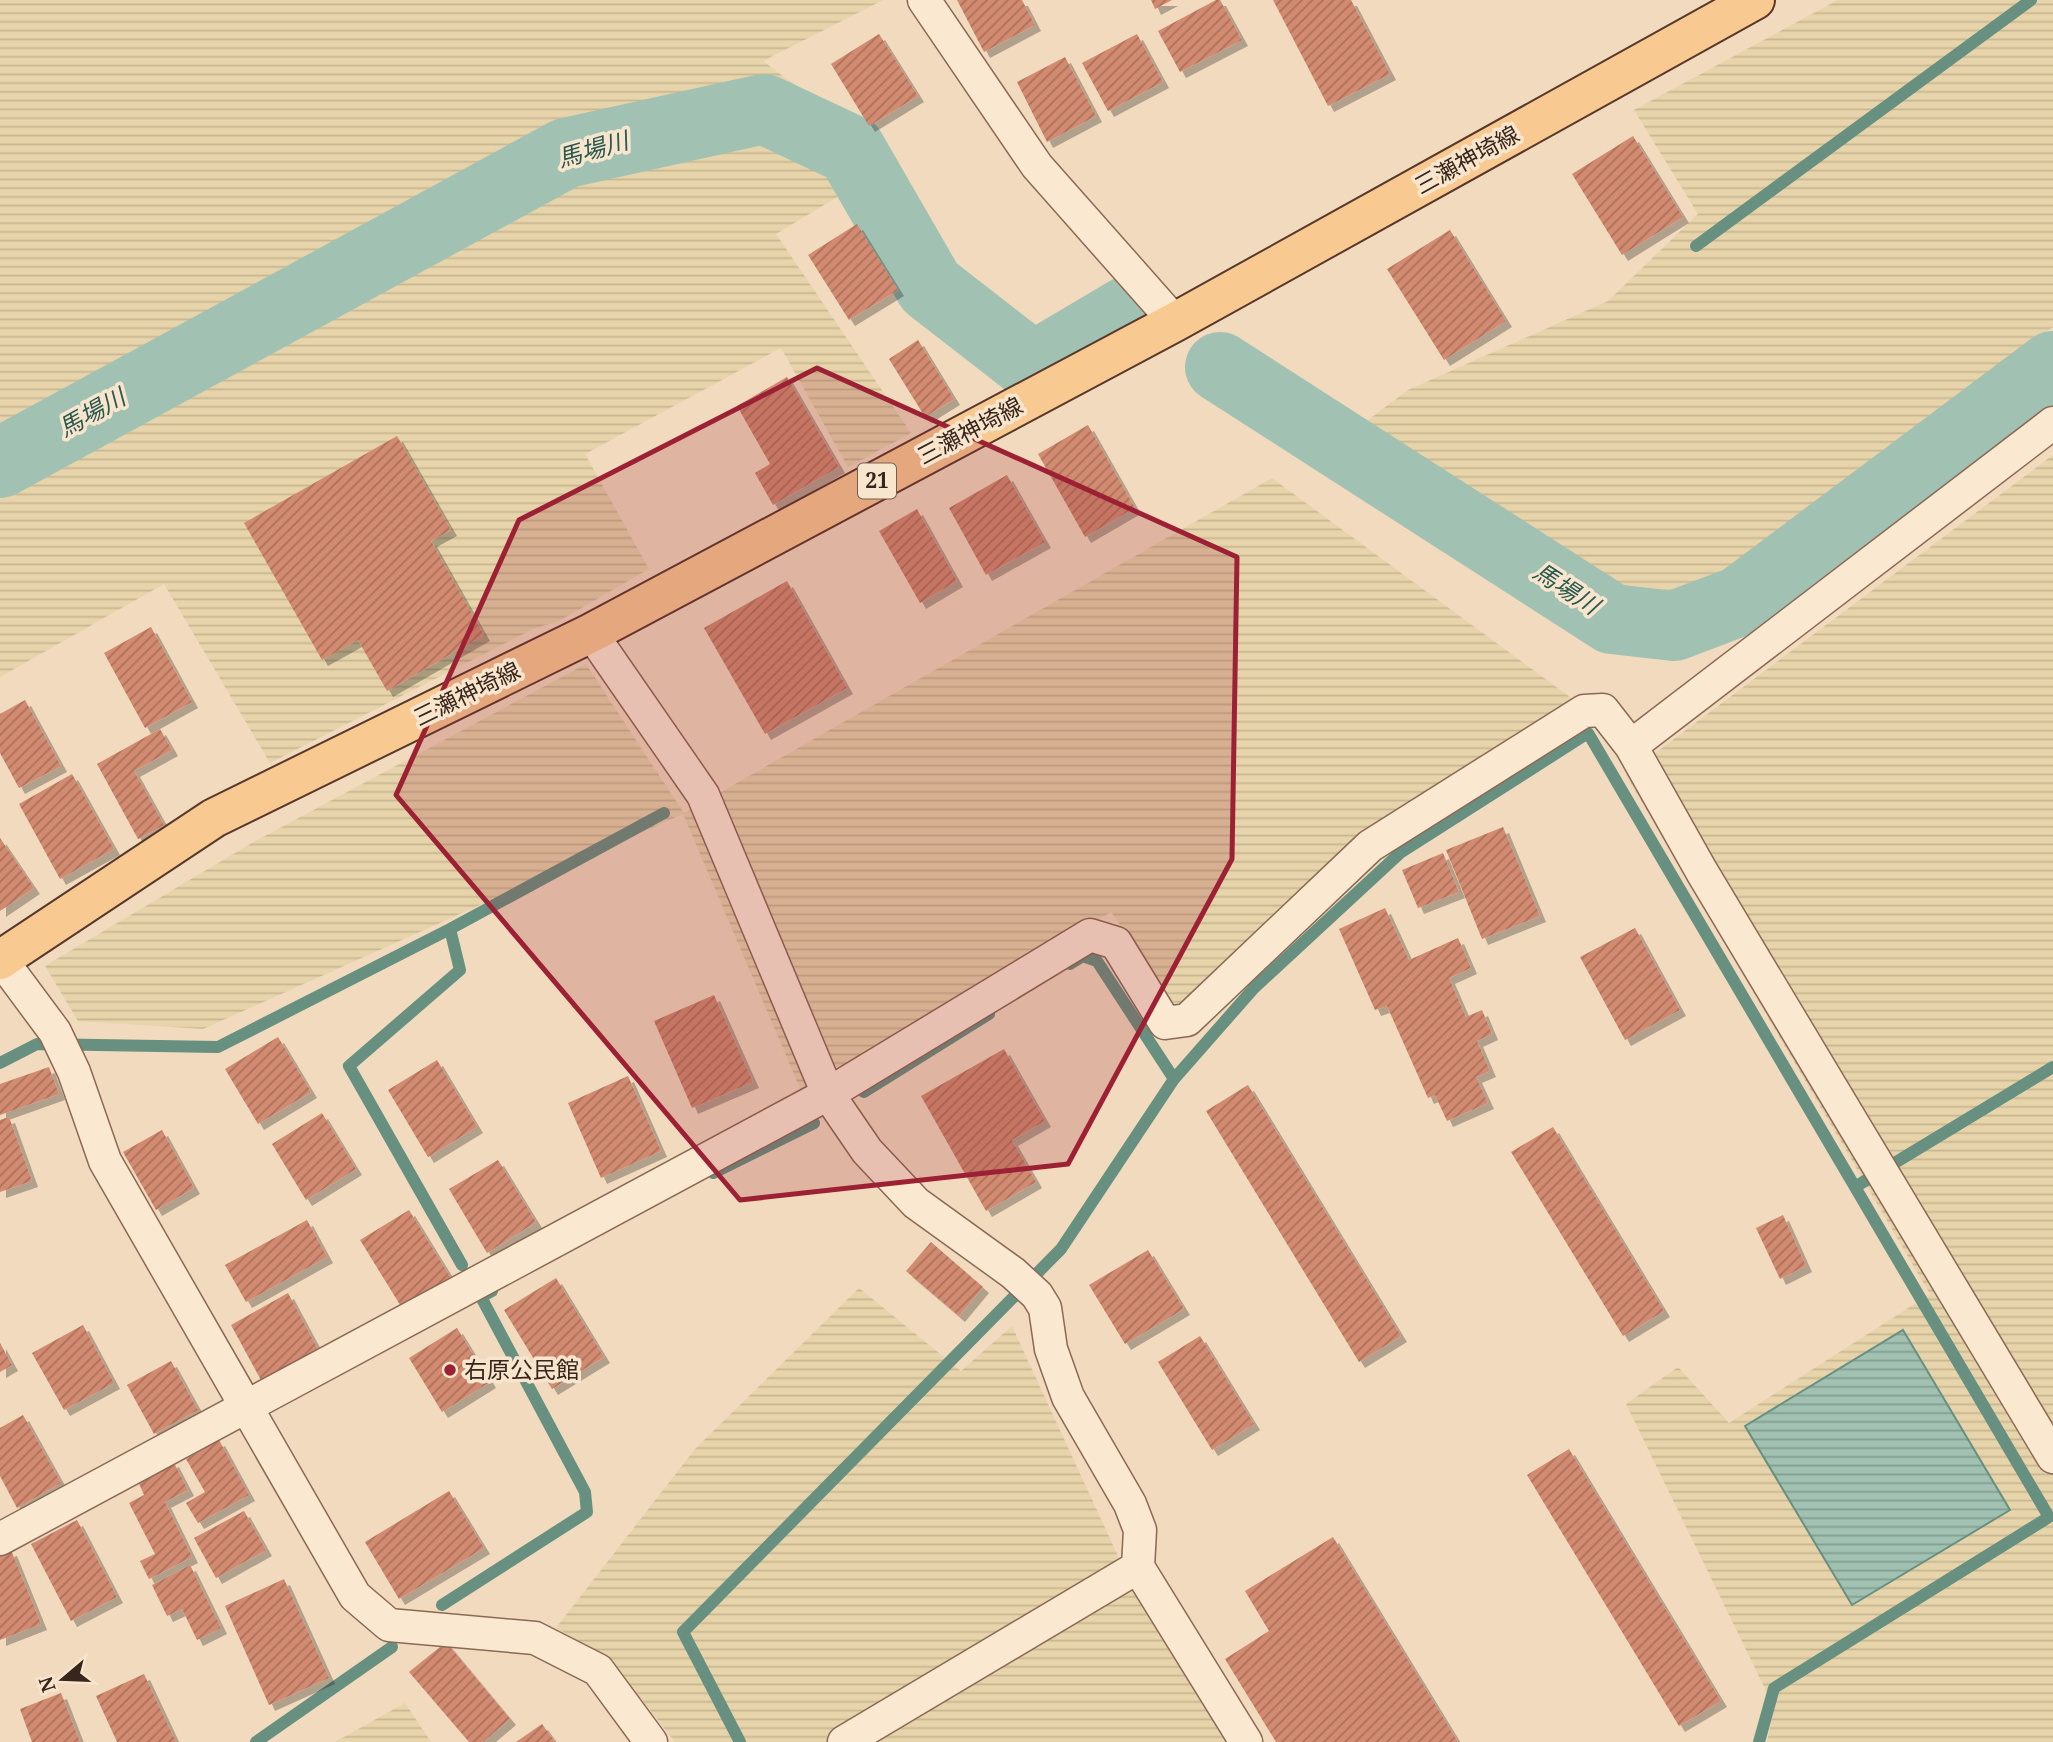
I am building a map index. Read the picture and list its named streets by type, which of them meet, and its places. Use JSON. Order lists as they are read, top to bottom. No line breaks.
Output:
{"streets":{"main road":["三瀬神埼線","21"]},"water":["馬場川"],"places":["右原公民館"],"north":"left"}
